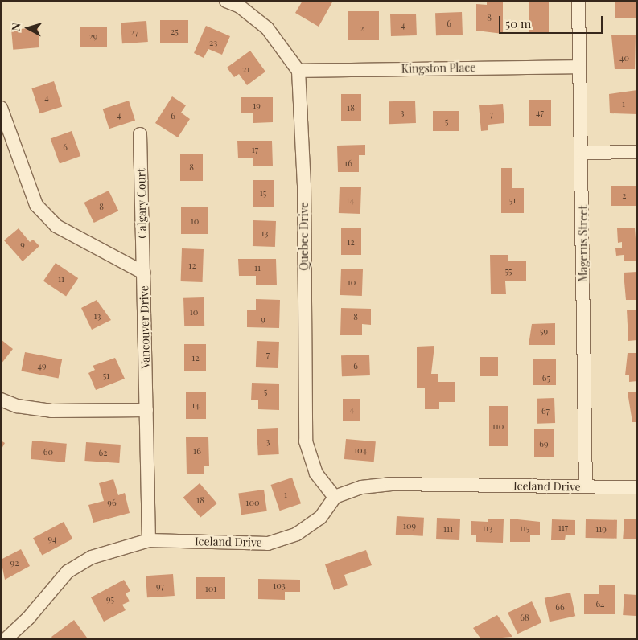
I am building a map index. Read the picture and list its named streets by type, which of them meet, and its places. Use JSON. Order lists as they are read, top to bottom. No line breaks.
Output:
{"streets":{"street":["Kingston Place","Calgary Court","Quebec Drive","Magerus Street","Vancouver Drive","Iceland Drive"]},"crossings":[["Kingston Place","Quebec Drive"],["Kingston Place","Magerus Street"],["Calgary Court","Vancouver Drive"],["Quebec Drive","Iceland Drive"],["Magerus Street","Iceland Drive"],["Vancouver Drive","Iceland Drive"]],"house_numbers":["8","6","4","2","25","27","29","23","40","21","4","1","19","18","3","47","7","4","6","5","6","17","16","8","15","2","14","51","8","10","13","12","9","12","11","55","11","10","10","13","8","9","59","7","12","49","6","51","65","5","14","4","67","110","3","69","104","16","60","62","1","18","96","100","109","117","113","115","111","119","94","92","103","97","101","95","64","66","68"],"scale_bar":"50 m","north":"left"}
